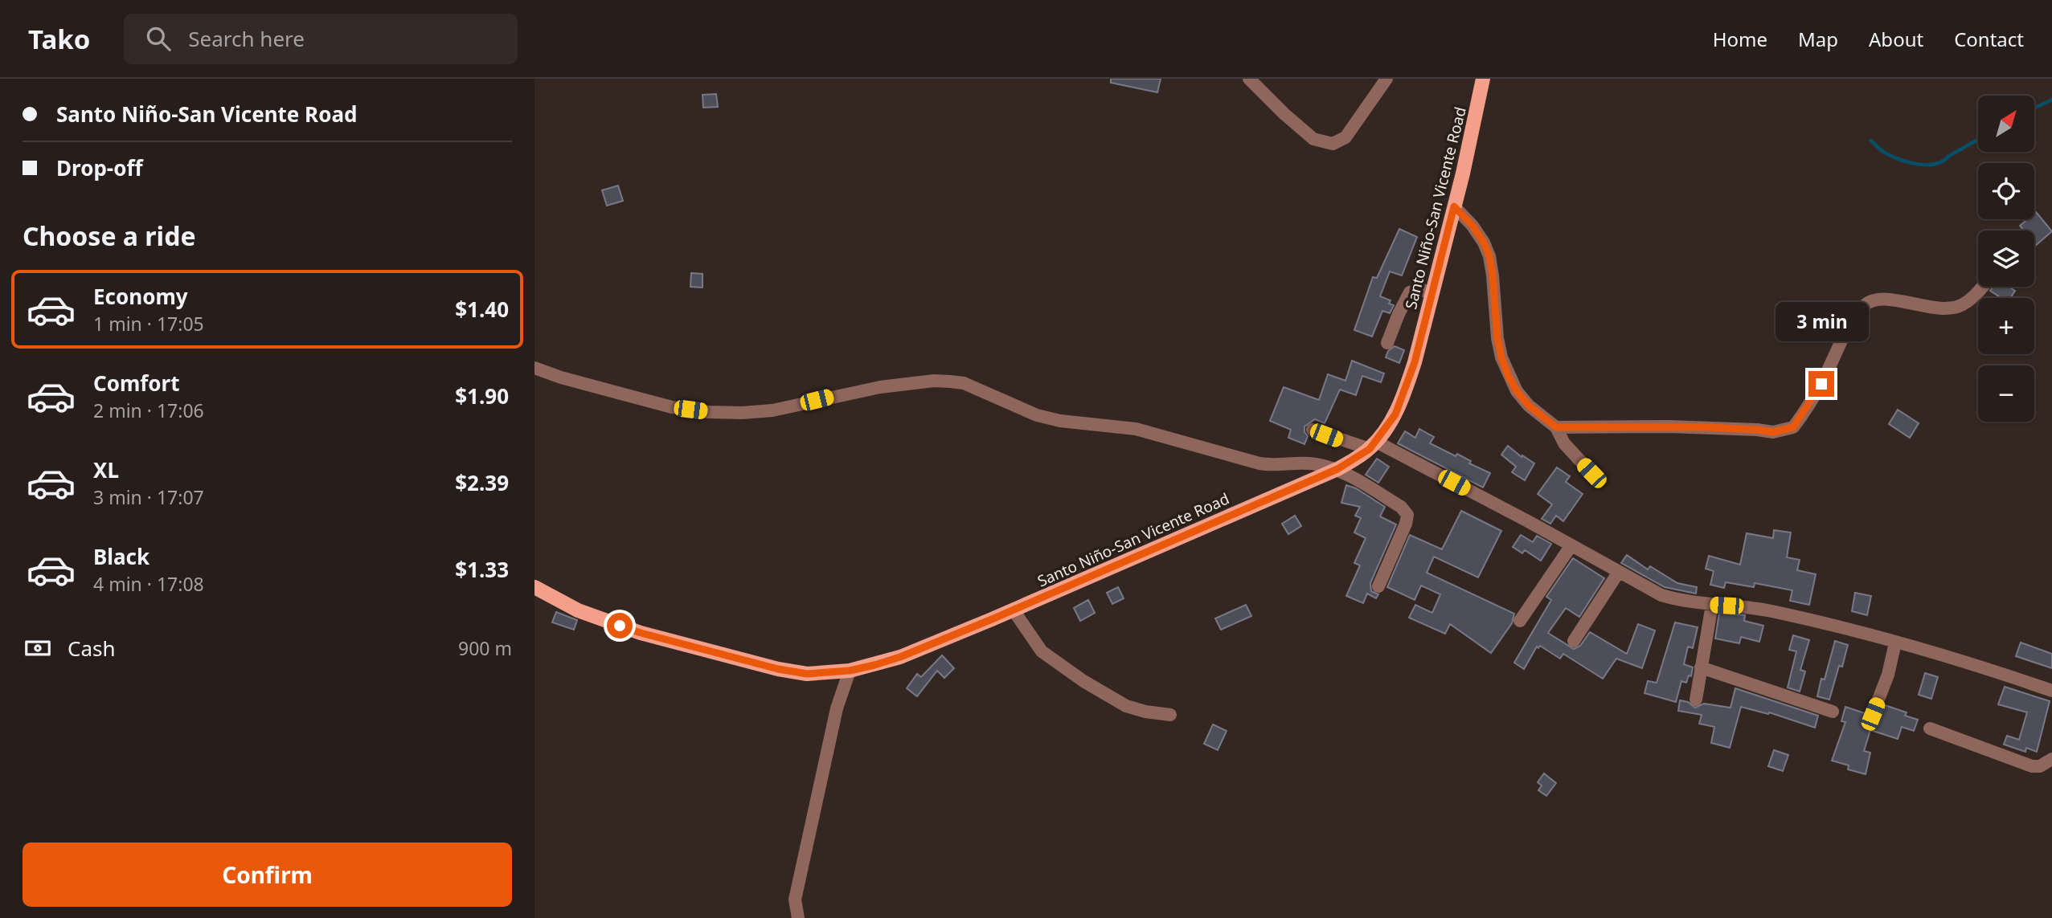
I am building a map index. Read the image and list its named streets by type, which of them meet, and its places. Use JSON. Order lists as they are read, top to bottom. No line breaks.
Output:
{"streets":{"main road":["Santo Niño-San Vicente Road"]},"north":"top right","page":{"header":"Tako","search":"Search here","nav":["Home","Map","About","Contact"],"banner":["Santo Niño-San Vicente Road","Drop-off"],"map_buttons":["+","−"],"heading":"Choose a ride","list":[{"name":"Economy","note":"1 min · 17:05","value":"$1.40"},{"name":"Comfort","note":"2 min · 17:06","value":"$1.90"},{"name":"XL","note":"3 min · 17:07","value":"$2.39"},{"name":"Black","note":"4 min · 17:08","value":"$1.33"}],"bubble":"3 min","pay":["Cash","900 m"],"buttons":"Confirm"}}
